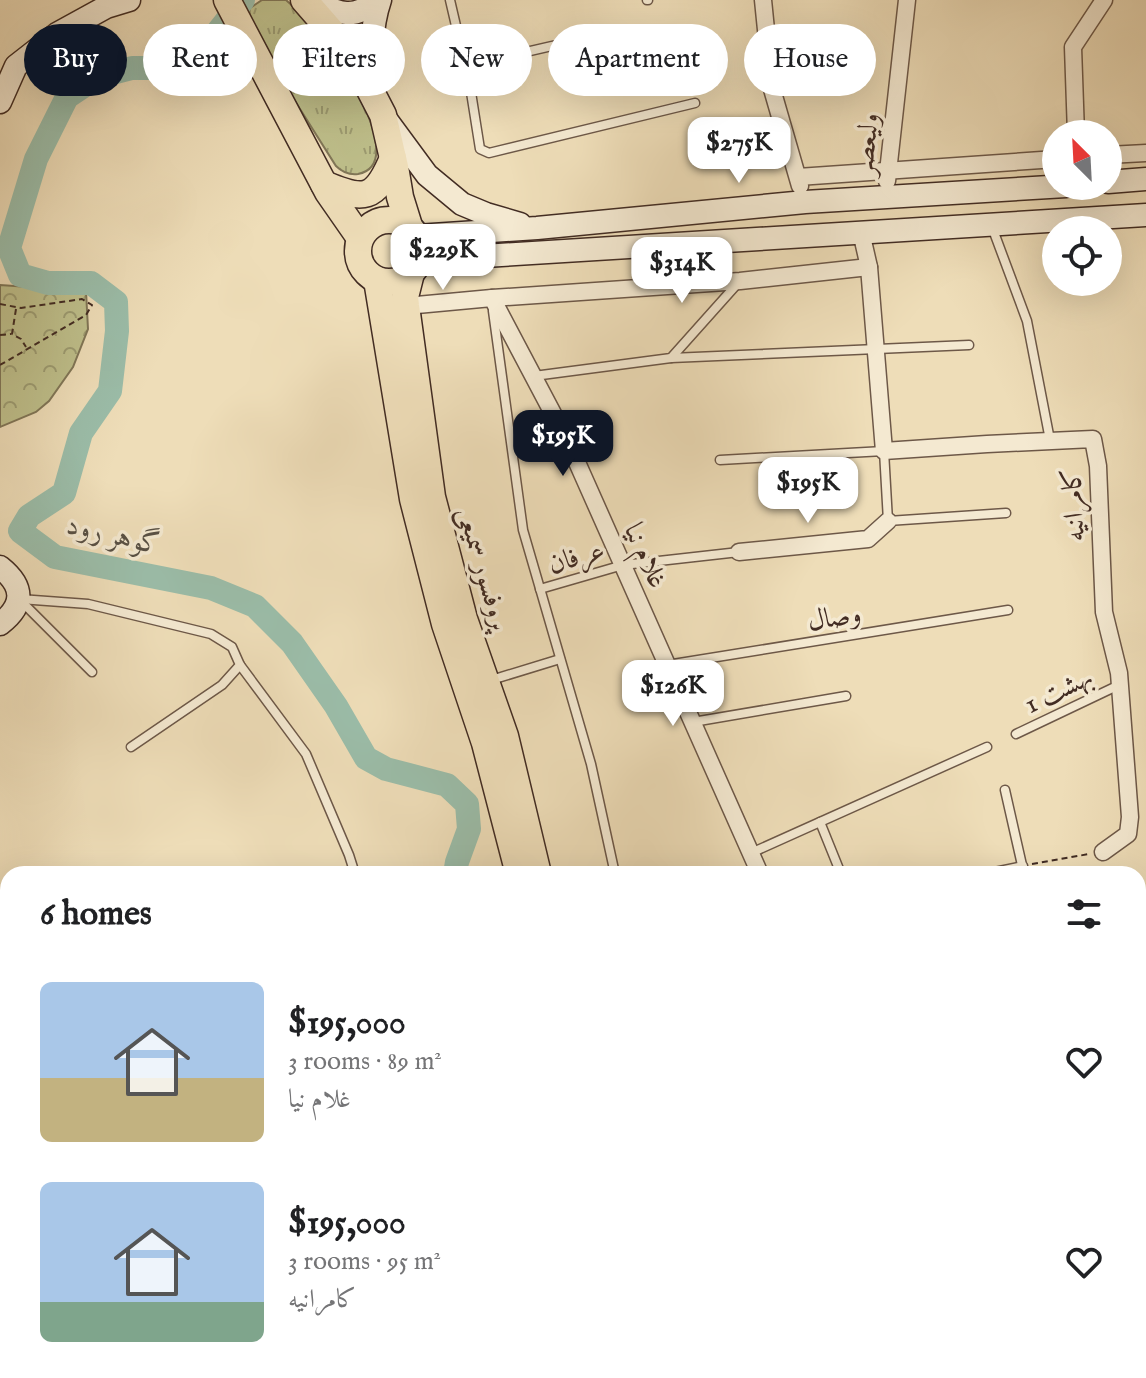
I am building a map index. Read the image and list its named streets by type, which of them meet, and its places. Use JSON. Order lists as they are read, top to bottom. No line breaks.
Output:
{"streets":{"main road":["پروفسور سمیعی"],"street":["ولیعصر","کامرانیه","غلام نیا"],"lane":["عرفان","وصال","بهشت 1"]},"crossings":[["کامرانیه","بهشت 1"],["غلام نیا","عرفان"],["غلام نیا","وصال"]],"water":["گوهر رود"],"north":"top left","page":{"chip":["Buy","Rent","Filters","New","Apartment","House"],"price":["$275K","$229K","$314K","$195K","$195K","$126K"],"heading":"6 homes","list":[{"name":"$195,000","note":"3 rooms · 89 m² · غلام نیا"},{"name":"$195,000","note":"3 rooms · 95 m² · کامرانیه"}]}}
